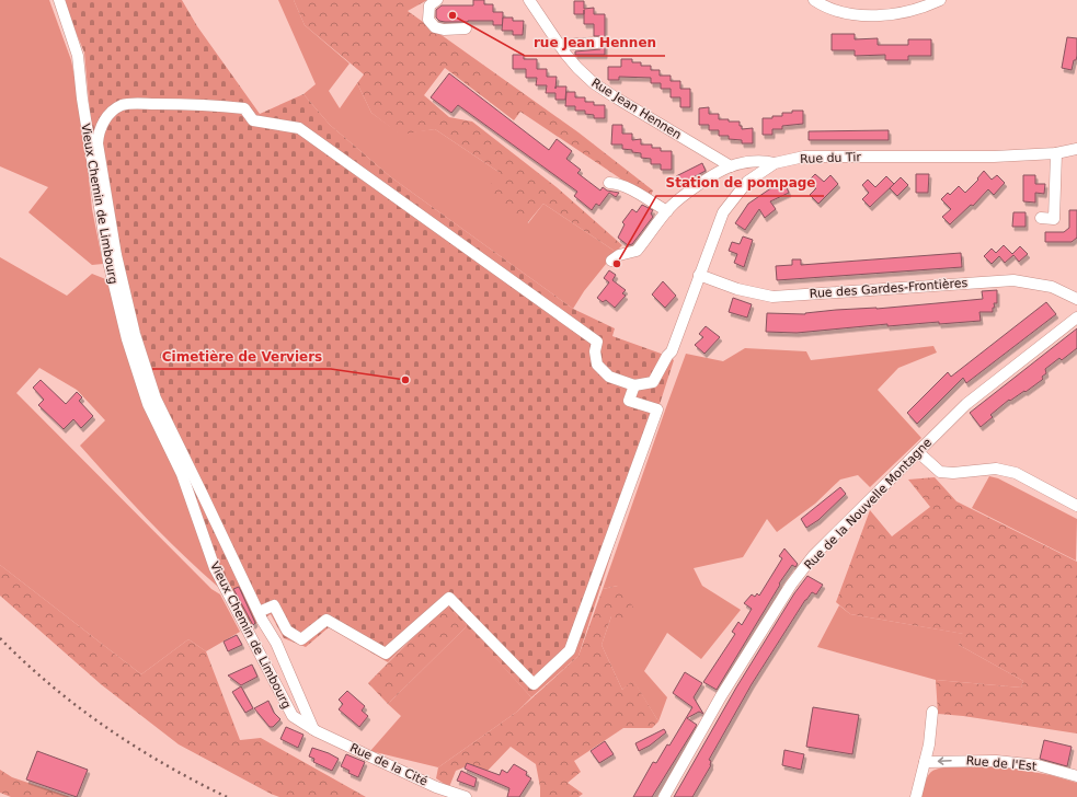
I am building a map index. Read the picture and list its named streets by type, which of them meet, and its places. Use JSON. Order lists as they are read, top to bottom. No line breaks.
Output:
{"streets":{"street":["Rue Jean Hennen","Rue du Tir","Vieux Chemin de Limbourg","Rue des Gardes-Frontières","Rue de la Nouvelle Montagne","Rue de l'Est","Rue de la Cité"]},"crossings":[["Rue du Tir","Rue des Gardes-Frontières"],["Vieux Chemin de Limbourg","Rue de la Cité"]],"one_way":["Rue de l'Est"],"places":["rue Jean Hennen","Station de pompage","Cimetière de Verviers"]}
